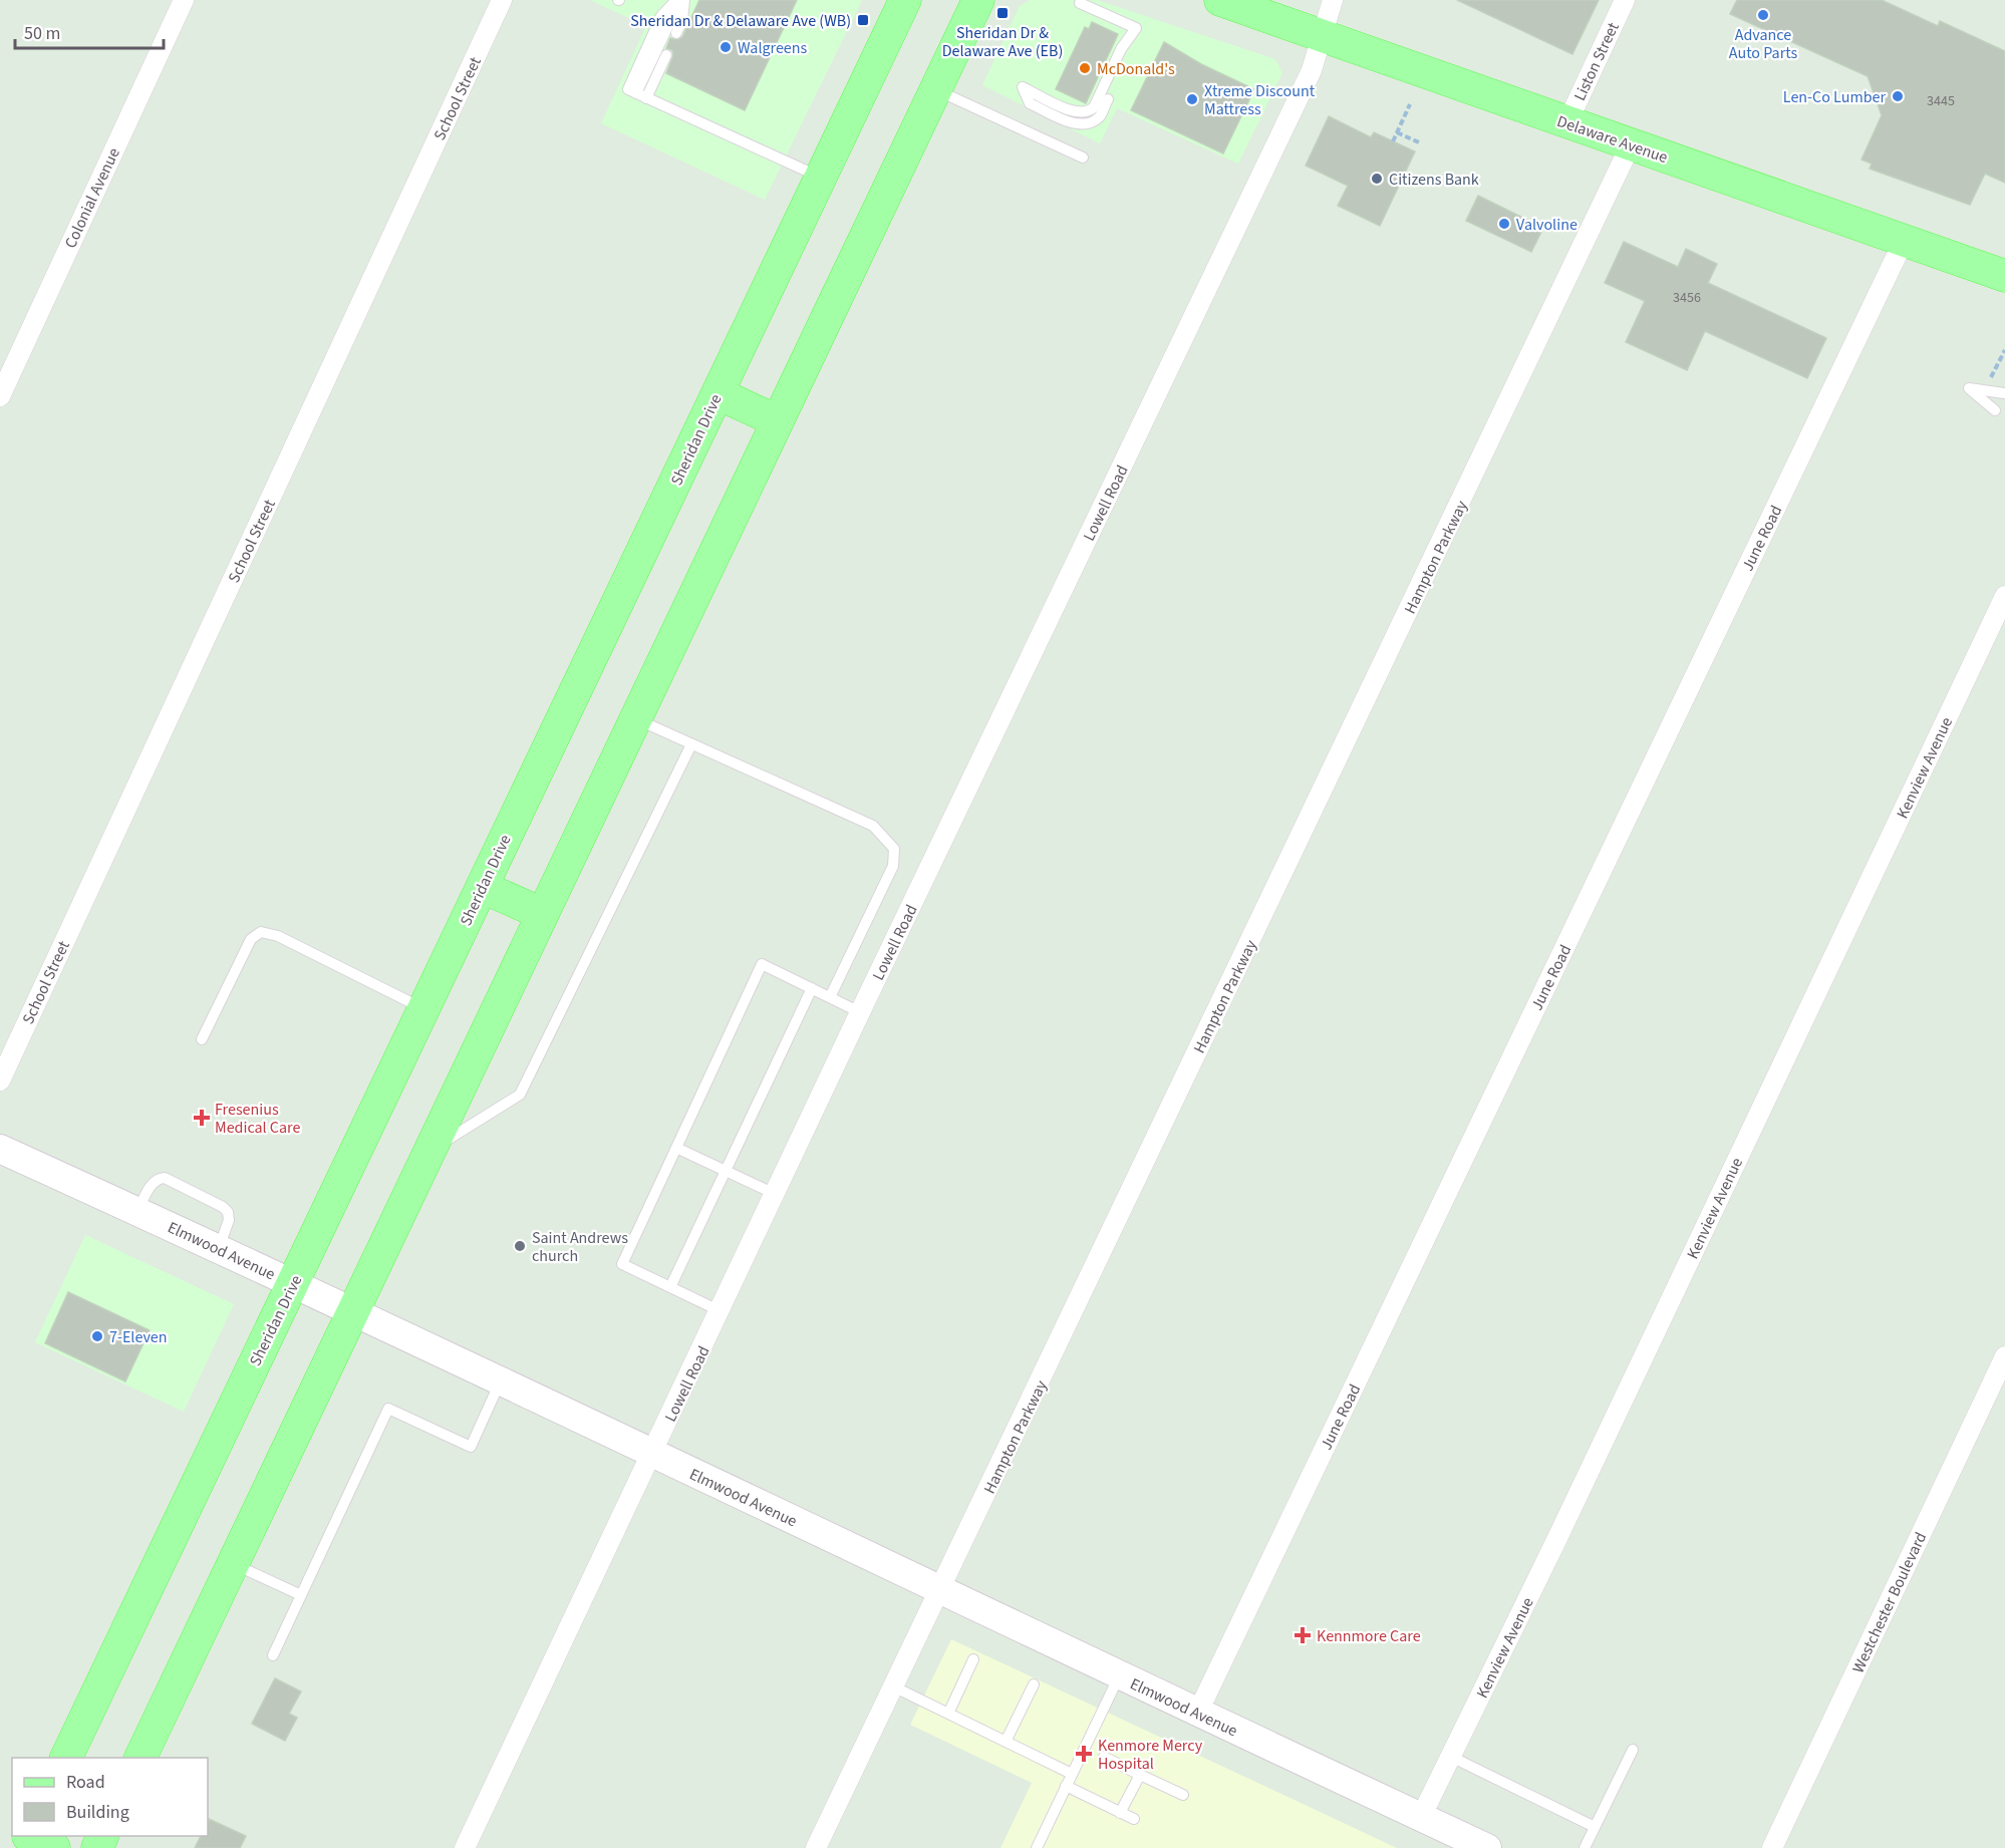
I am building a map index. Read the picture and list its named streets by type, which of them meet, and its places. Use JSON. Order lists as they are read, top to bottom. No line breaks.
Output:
{"streets":{"main road":["Delaware Avenue","Sheridan Drive"],"street":["Liston Street","School Street","Colonial Avenue","Lowell Road","June Road","Hampton Parkway","Kenview Avenue","Elmwood Avenue","Westchester Boulevard"]},"crossings":[["Liston Street","Delaware Avenue"],["Delaware Avenue","Lowell Road"],["Delaware Avenue","June Road"],["Delaware Avenue","Hampton Parkway"],["Sheridan Drive","Elmwood Avenue"],["Lowell Road","Elmwood Avenue"],["June Road","Elmwood Avenue"],["Hampton Parkway","Elmwood Avenue"],["Kenview Avenue","Elmwood Avenue"]],"places":{"transit":["Sheridan Dr & Delaware Ave (EB)","Sheridan Dr & Delaware Ave (WB)"],"other":["Advance Auto Parts","Walgreens","McDonald's","Len-Co Lumber","Xtreme Discount Mattress","Citizens Bank","Valvoline","Saint Andrews church","7-Eleven"],"health":["Fresenius Medical Care","Kennmore Care","Kenmore Mercy Hospital"]},"house_numbers":["3445","3456"],"legend":["Road","Building"],"scale_bar":"50 m"}
